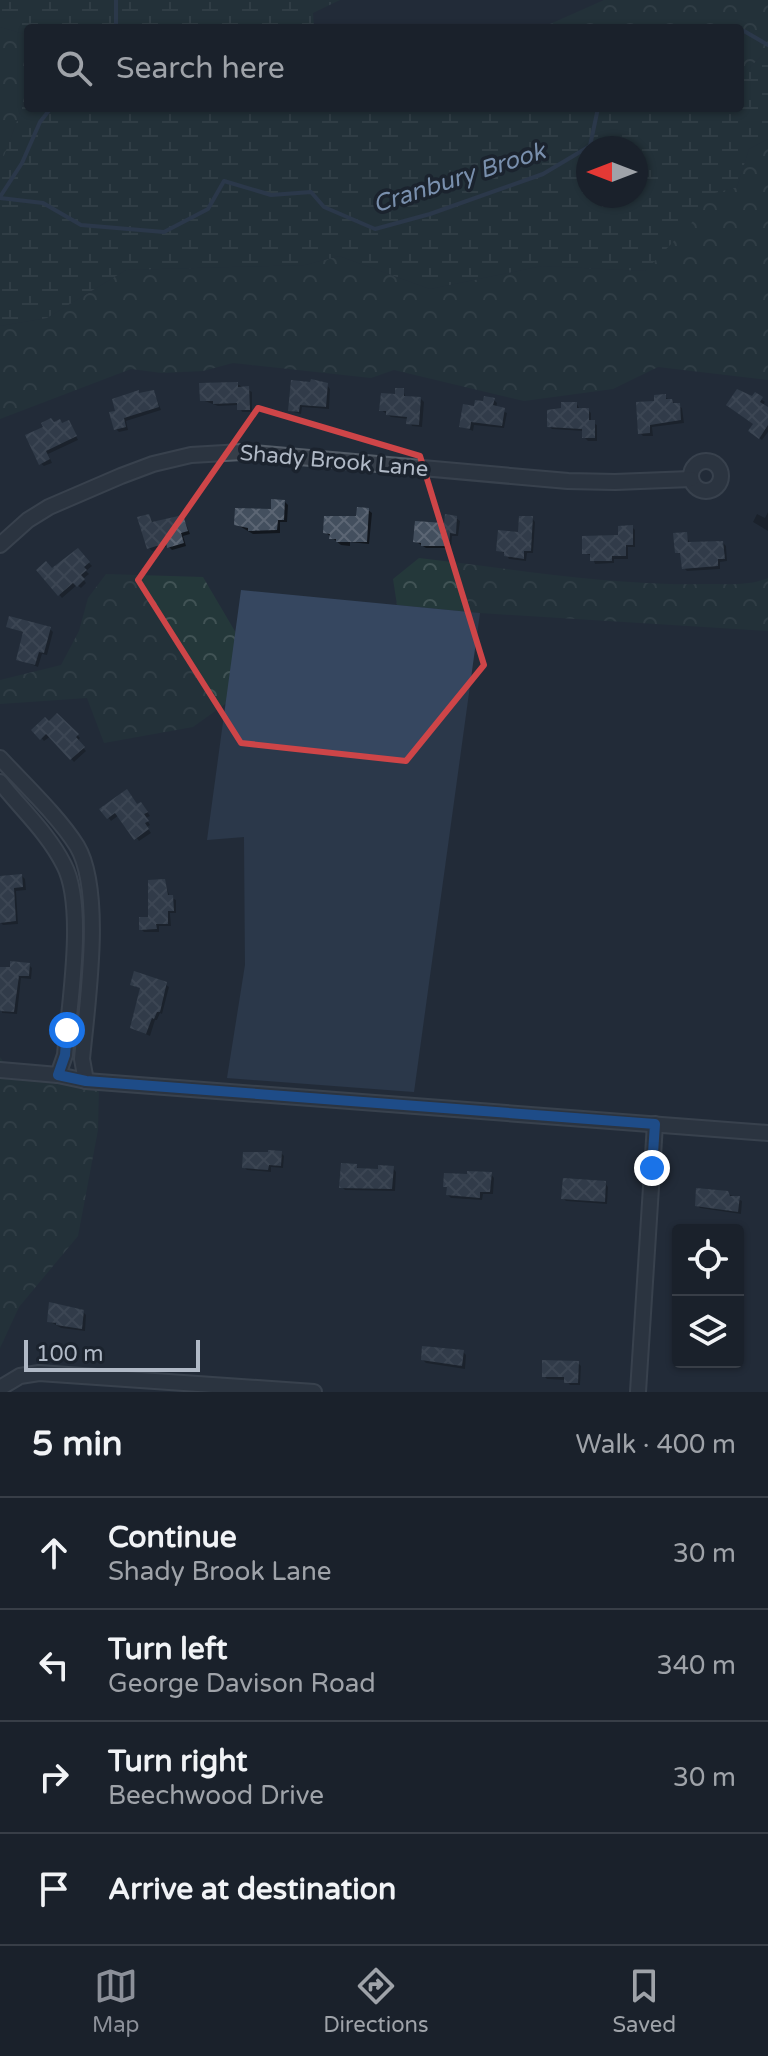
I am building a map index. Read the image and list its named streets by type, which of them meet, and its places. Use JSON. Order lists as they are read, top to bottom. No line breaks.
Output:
{"streets":{"street":["Shady Brook Lane"]},"water":["Cranbury Brook"],"scale_bar":"100 m","north":"left","page":{"search":"Search here","scale":"100 m","heading":["5 min","Walk · 400 m"],"list":[["Continue","Shady Brook Lane","30 m"],["Turn left","George Davison Road","340 m"],["Turn right","Beechwood Drive","30 m"],"Arrive at destination"],"nav":["Map","Directions","Saved"]}}
